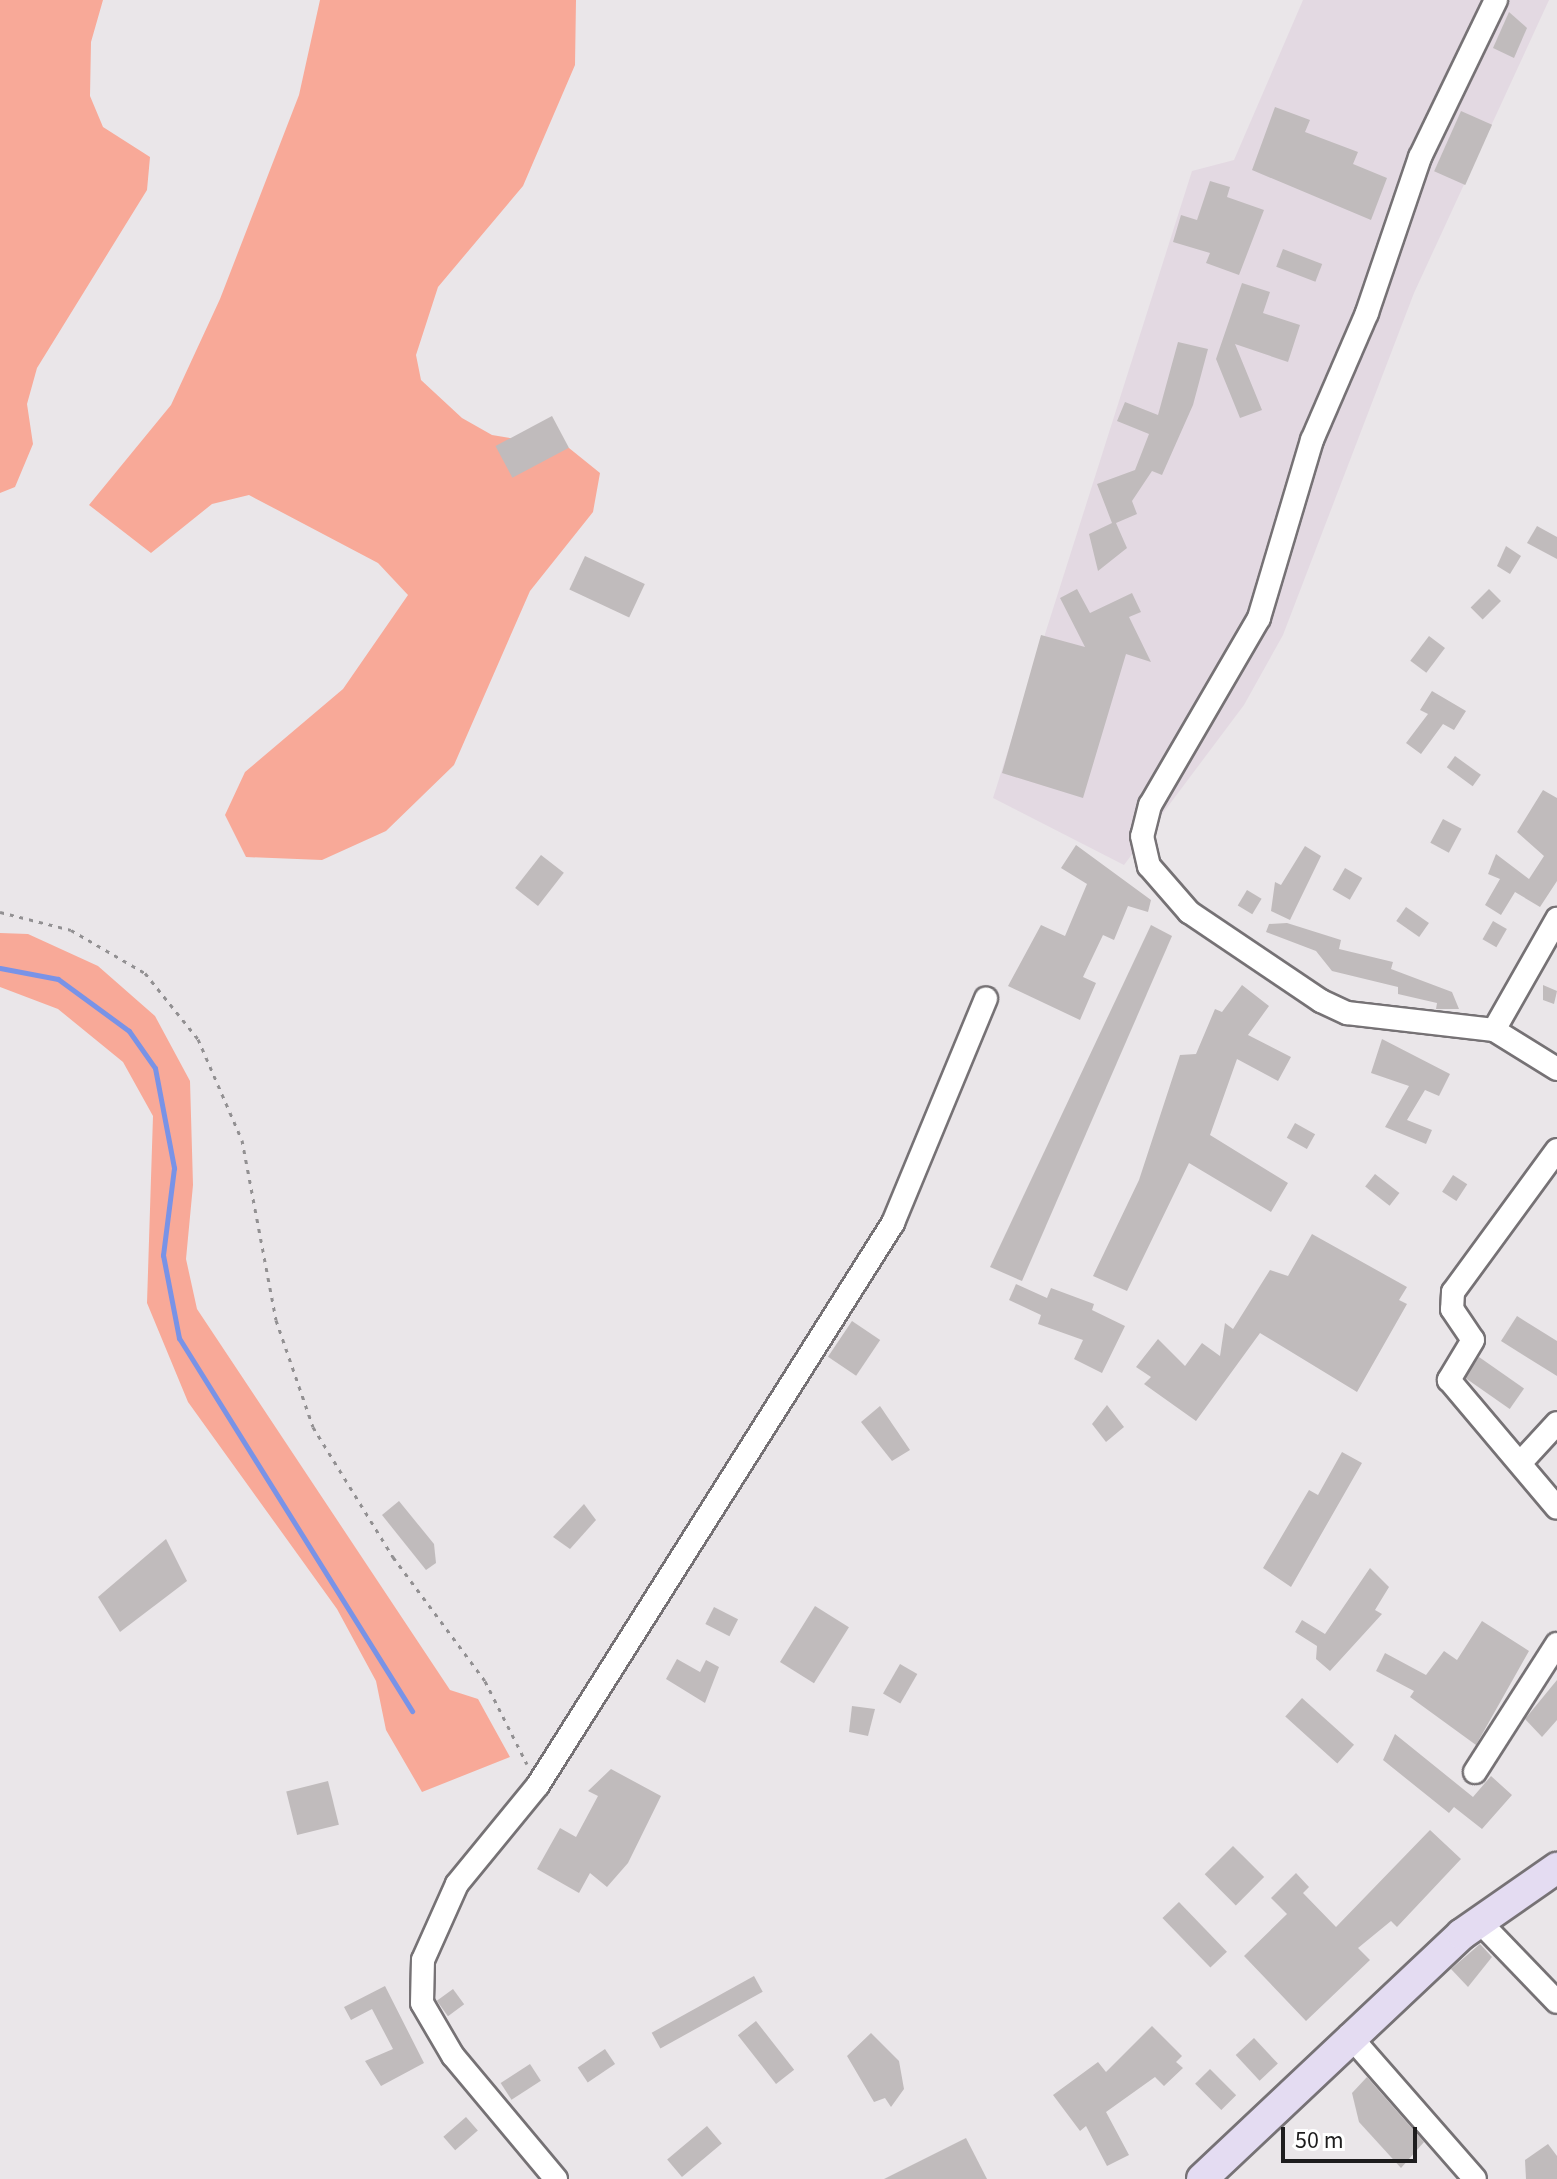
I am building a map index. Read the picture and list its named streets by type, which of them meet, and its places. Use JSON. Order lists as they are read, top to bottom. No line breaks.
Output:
{"scale_bar":"50 m"}
